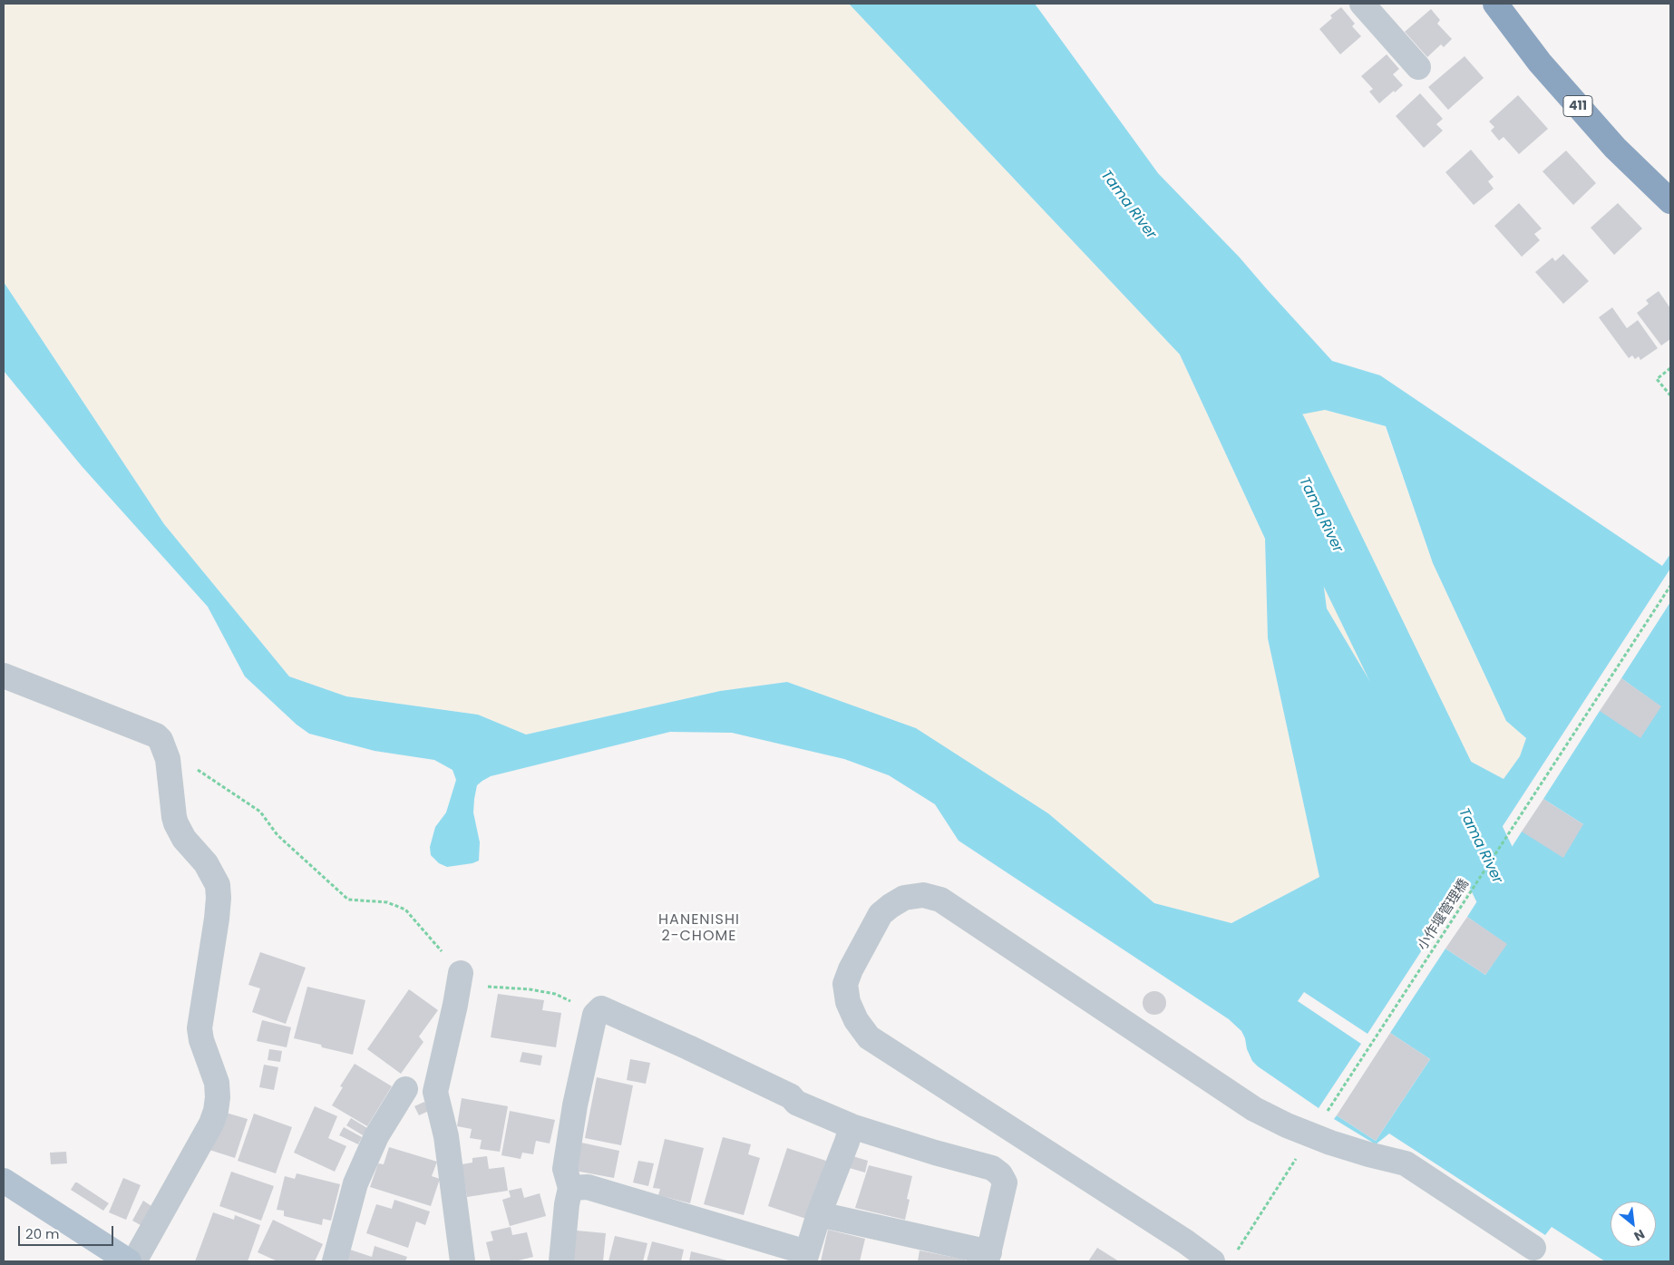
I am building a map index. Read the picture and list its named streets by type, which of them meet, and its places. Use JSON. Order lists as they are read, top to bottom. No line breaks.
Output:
{"streets":{"highway":["411"],"path":["小作堰管理橋"]},"districts":["HANENISHI 2-CHOME"],"water":["Tama River"],"scale_bar":"20 m","north":"bottom right"}
